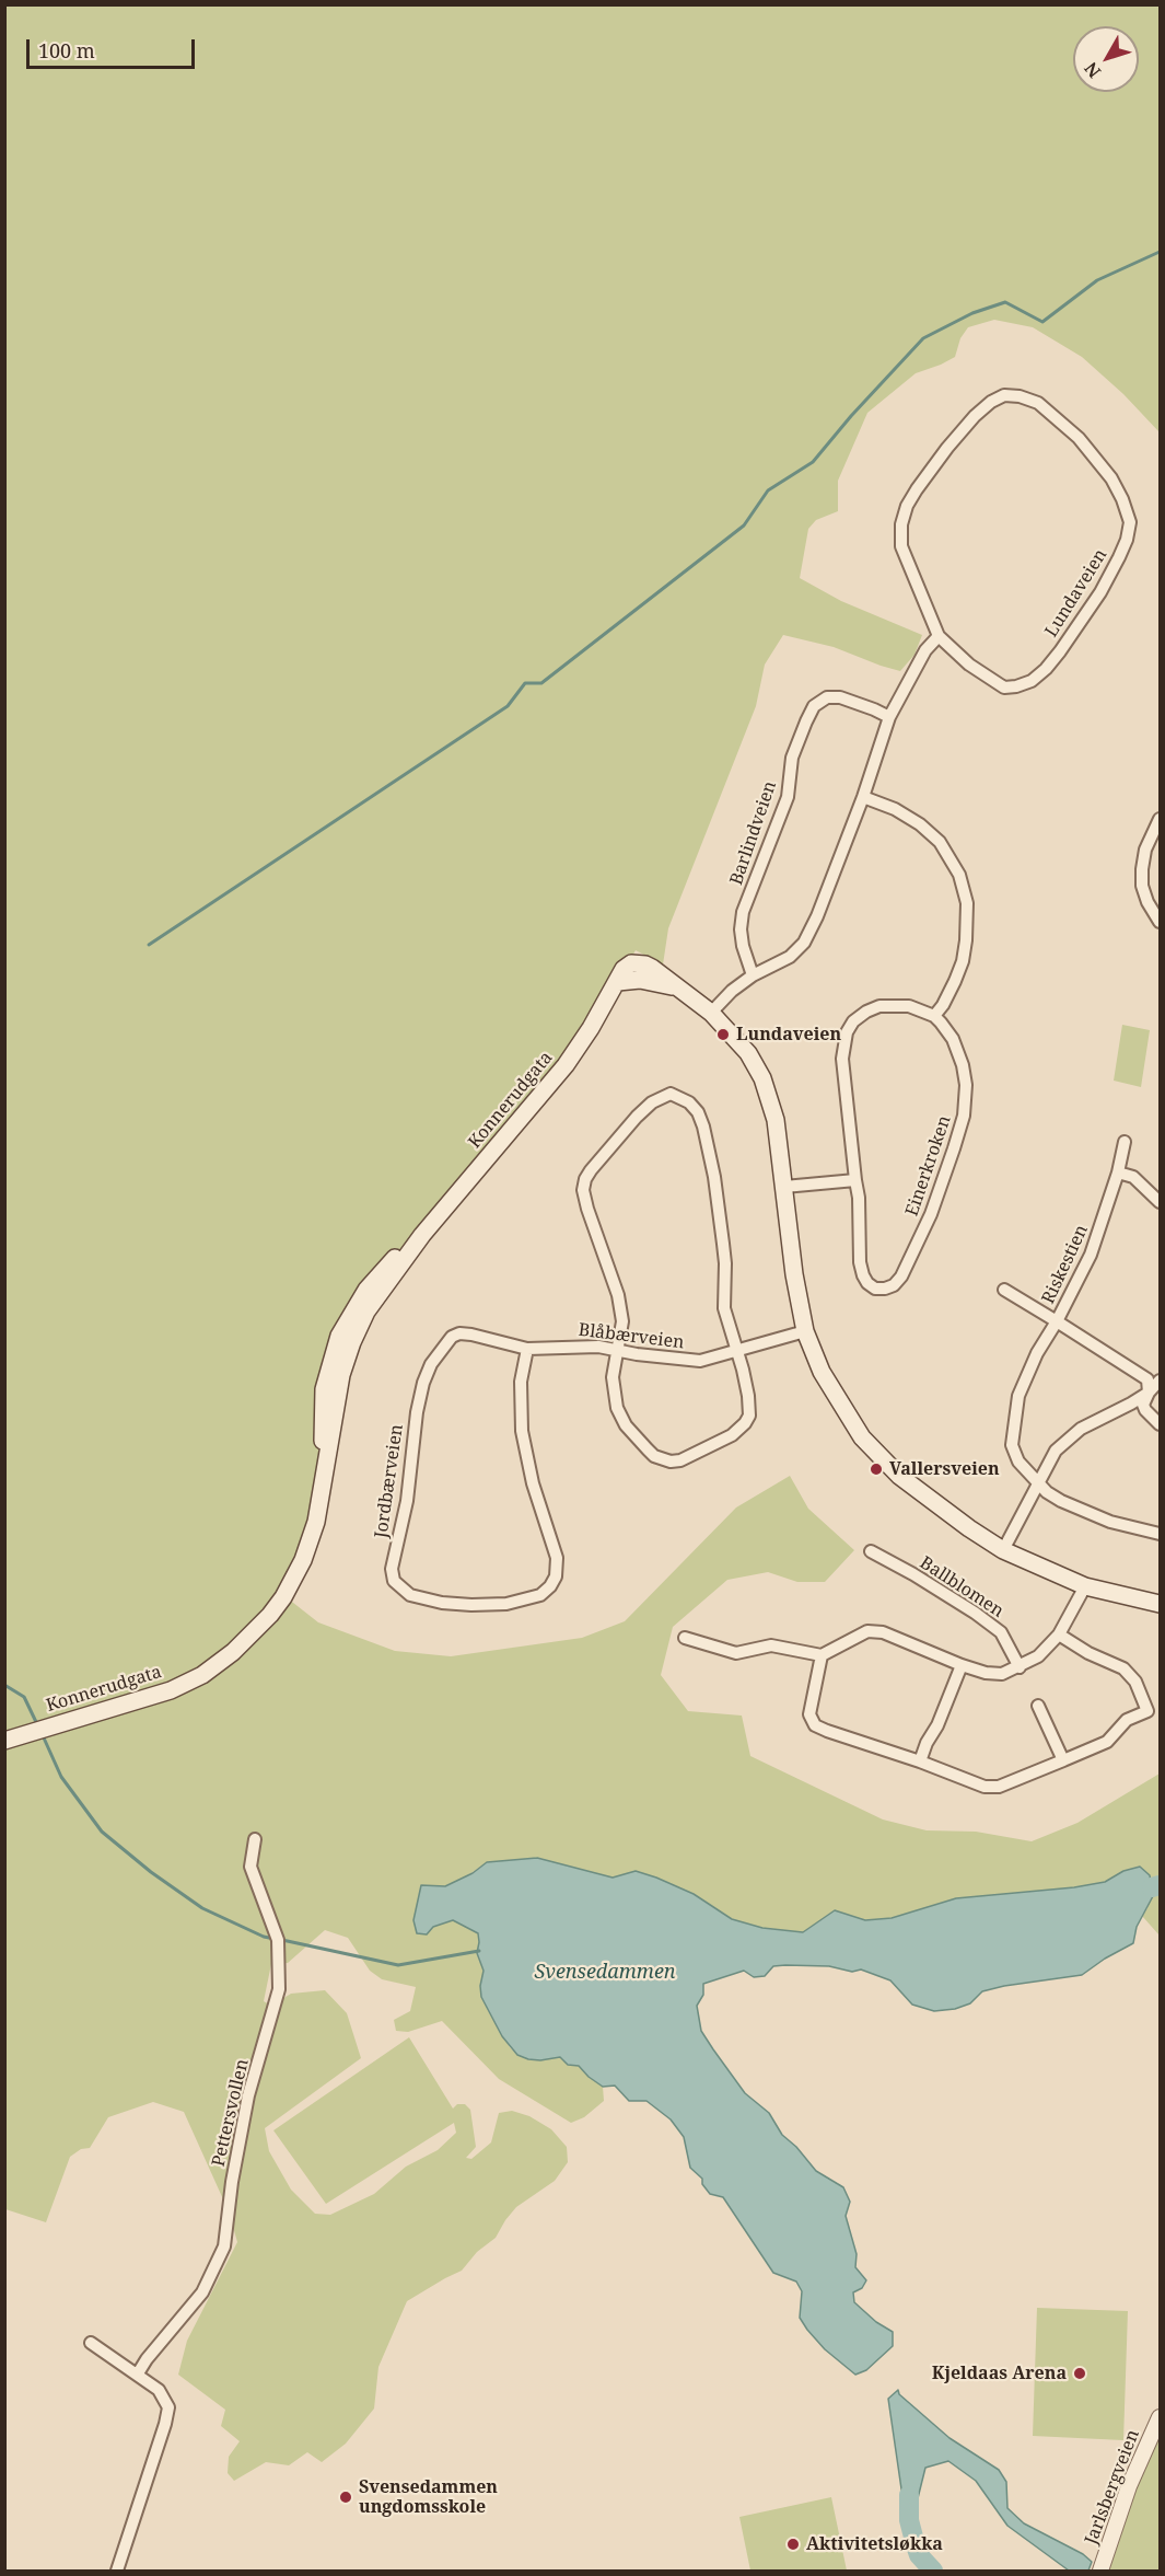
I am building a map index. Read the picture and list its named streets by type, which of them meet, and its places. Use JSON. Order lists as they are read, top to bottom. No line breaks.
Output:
{"streets":{"main road":["Konnerudgata"],"street":["Lundaveien","Barlindveien","Einerkroken","Riskestien","Blåbærveien","Jordbærveien","Ballblomen","Pettersvollen","Jarlsbergveien"]},"crossings":[["Blåbærveien","Jordbærveien"]],"water":["Svensedammen"],"places":["Lundaveien","Vallersveien","Kjeldaas Arena","Svensedammen ungdomsskole","Aktivitetsløkka"],"scale_bar":"100 m","north":"bottom left"}
